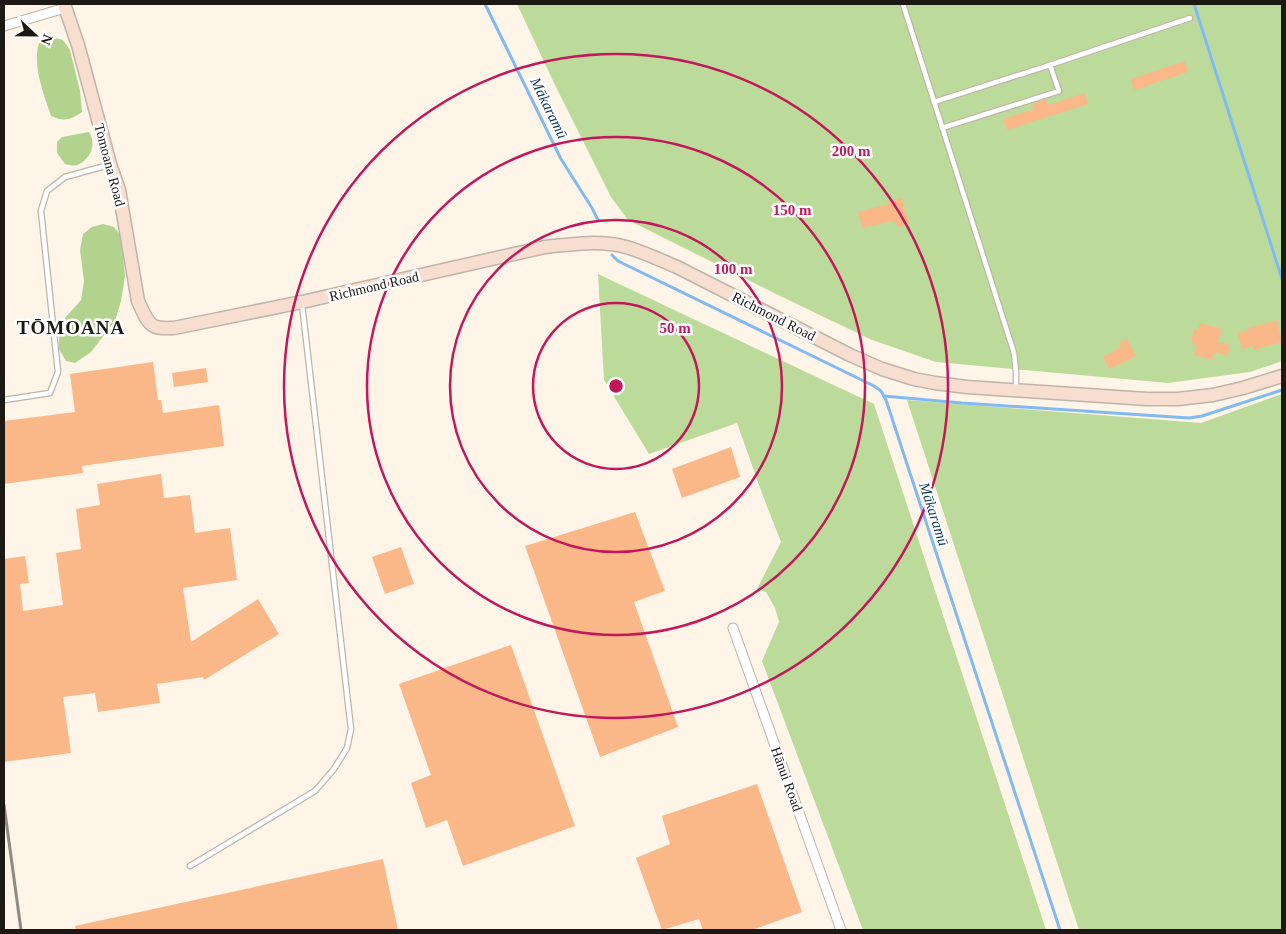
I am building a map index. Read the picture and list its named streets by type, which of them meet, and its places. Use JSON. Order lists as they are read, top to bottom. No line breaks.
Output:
{"streets":{"street":["Tomoana Road","Richmond Road","Hānui Road"]},"crossings":[["Tomoana Road","Richmond Road"]],"districts":["TŌMOANA"],"water":["Mākaramū"],"north":"right","rings":["200 m","150 m","100 m","50 m"]}
